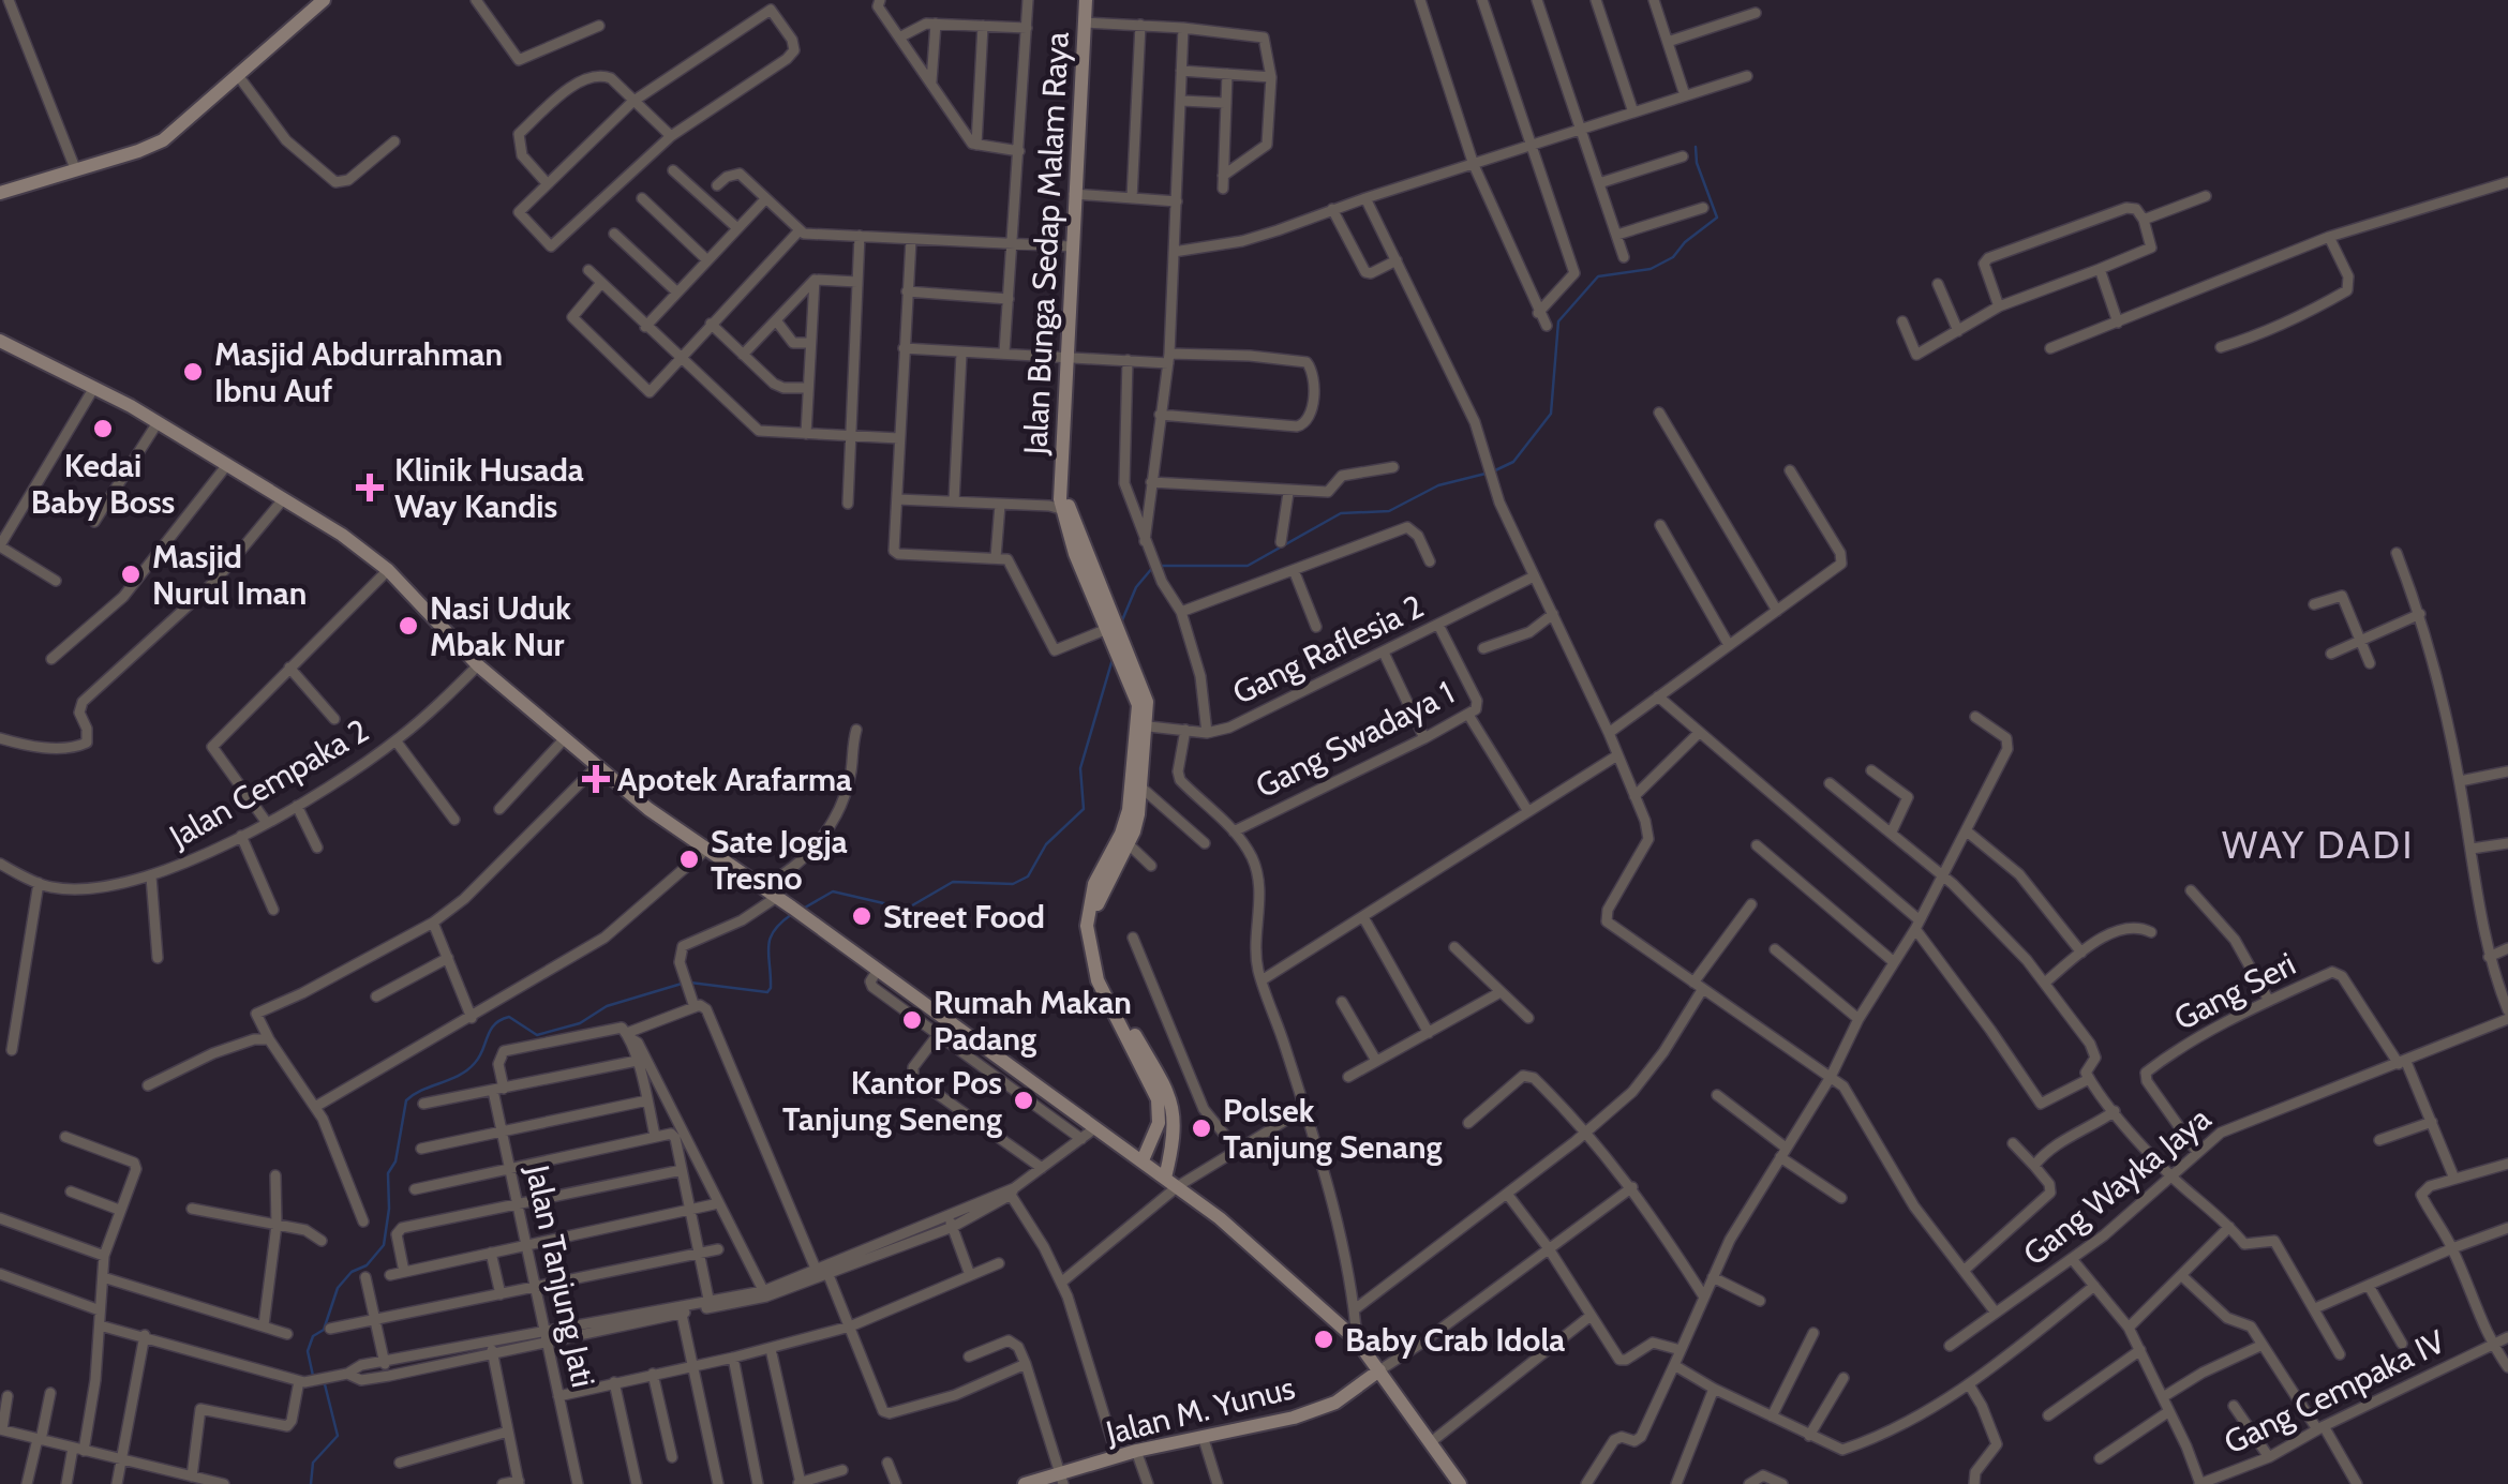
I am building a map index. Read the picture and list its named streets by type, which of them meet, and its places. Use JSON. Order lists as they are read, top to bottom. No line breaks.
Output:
{"streets":{"street":["Jalan Bunga Sedap Malam Raya","Gang Raflesia 2","Gang Swadaya 1","Jalan Cempaka 2","Gang Seri","Gang Wayka Jaya","Jalan Tanjung Jati","Gang Cempaka IV","Jalan M. Yunus"]},"crossings":[["Jalan Bunga Sedap Malam Raya","Gang Raflesia 2"],["Gang Raflesia 2","Gang Swadaya 1"],["Gang Seri","Gang Wayka Jaya"]],"districts":["WAY DADI"],"places":{"other":["Masjid Abdurrahman Ibnu Auf","Kedai Baby Boss","Masjid Nurul Iman","Nasi Uduk Mbak Nur","Sate Jogja Tresno","Street Food","Rumah Makan Padang","Kantor Pos Tanjung Seneng","Polsek Tanjung Senang","Baby Crab Idola"],"health":["Klinik Husada Way Kandis","Apotek Arafarma"]}}
